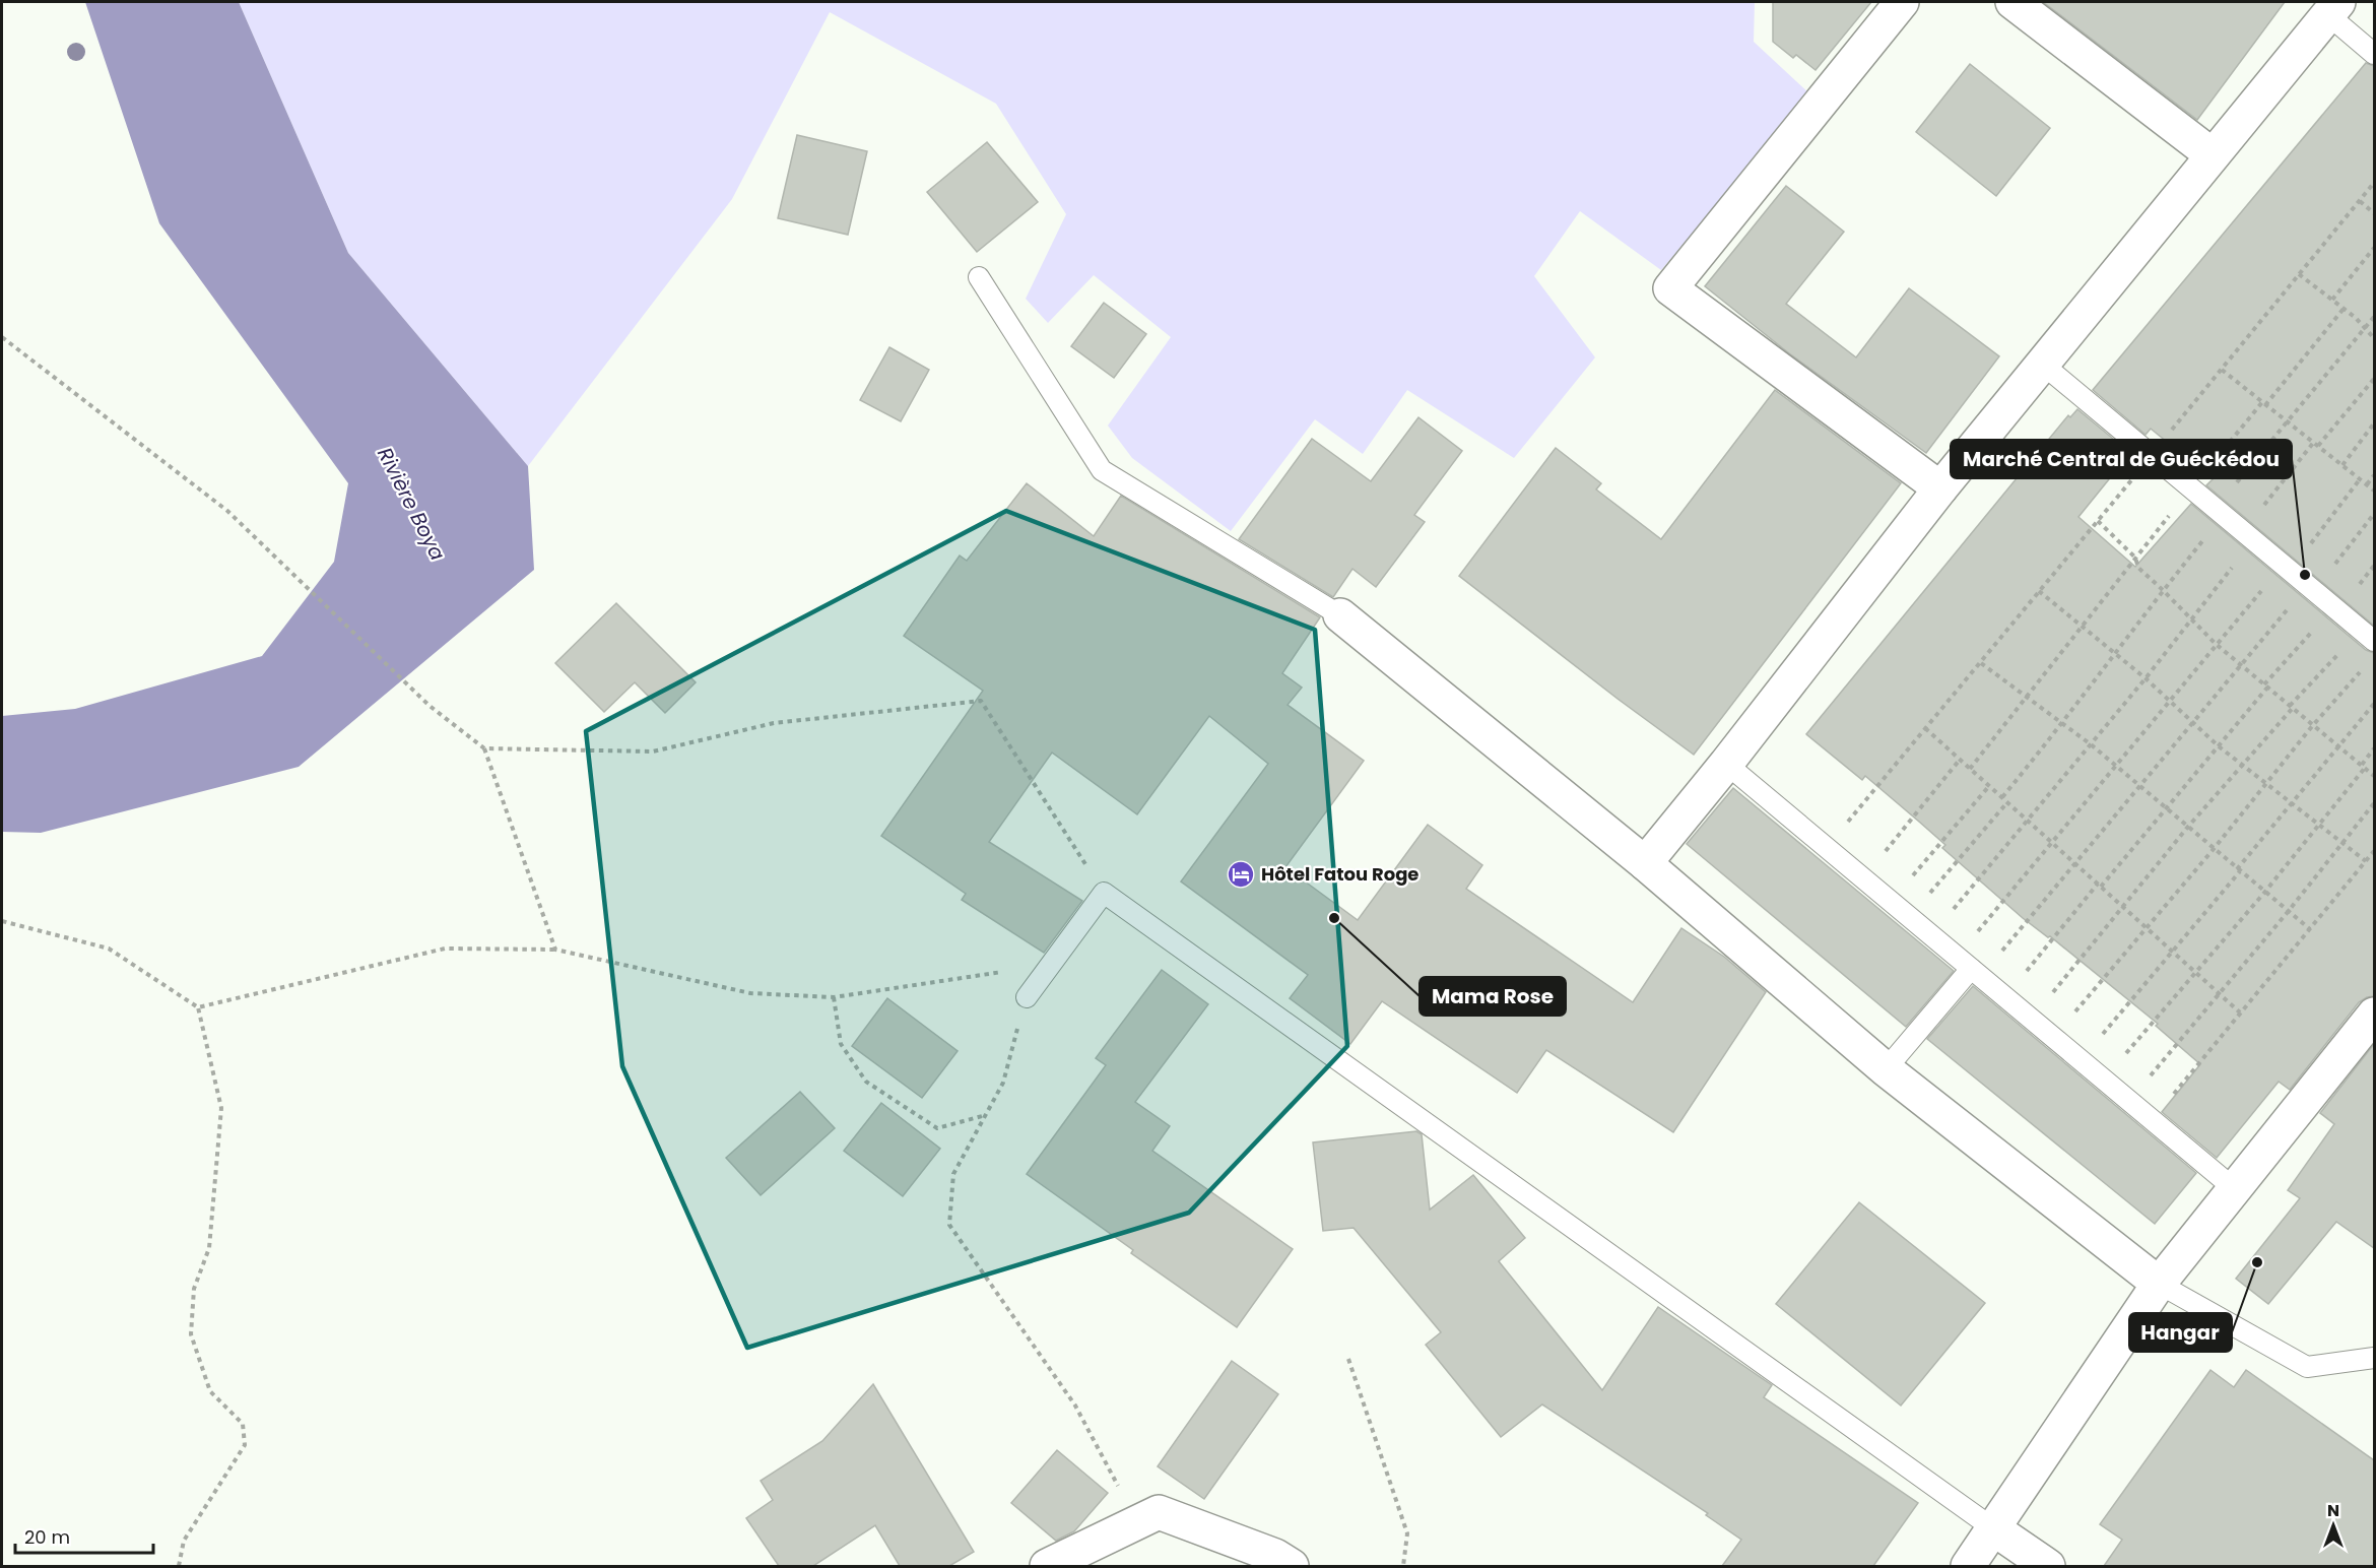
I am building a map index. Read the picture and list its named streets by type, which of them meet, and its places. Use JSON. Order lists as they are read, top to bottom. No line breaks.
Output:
{"water":["Rivière Boya"],"places":{"other":["Marché Central de Guéckédou","Mama Rose","Hangar"],"hotel":["Hôtel Fatou Roge"]},"scale_bar":"20 m","north":"top"}
